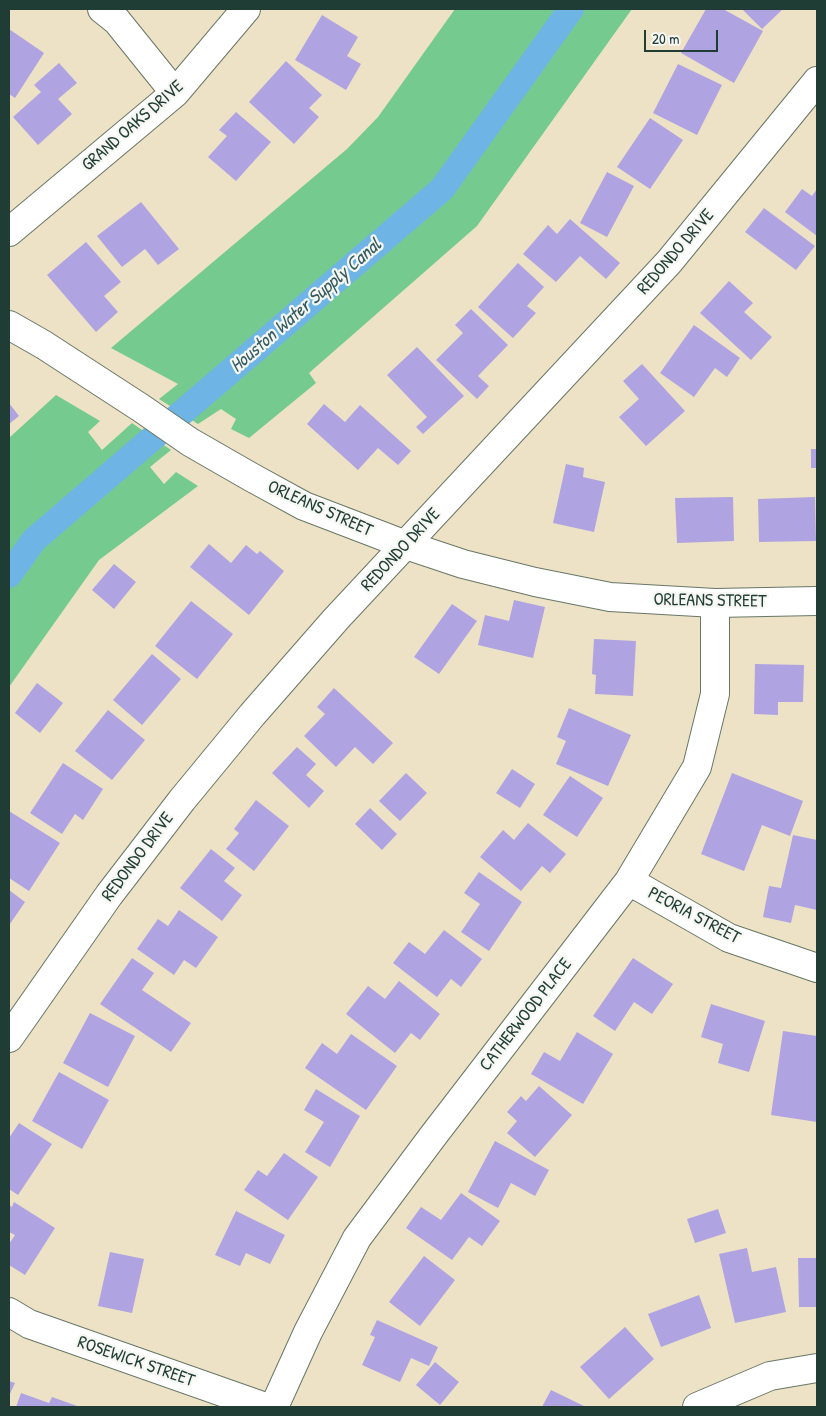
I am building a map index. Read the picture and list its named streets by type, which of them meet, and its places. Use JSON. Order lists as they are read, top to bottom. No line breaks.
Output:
{"streets":{"street":["GRAND OAKS DRIVE","REDONDO DRIVE","ORLEANS STREET","PEORIA STREET","CATHERWOOD PLACE","ROSEWICK STREET"]},"crossings":[["REDONDO DRIVE","ORLEANS STREET"],["ORLEANS STREET","CATHERWOOD PLACE"],["PEORIA STREET","CATHERWOOD PLACE"]],"water":["Houston Water Supply Canal"],"scale_bar":"20 m"}
